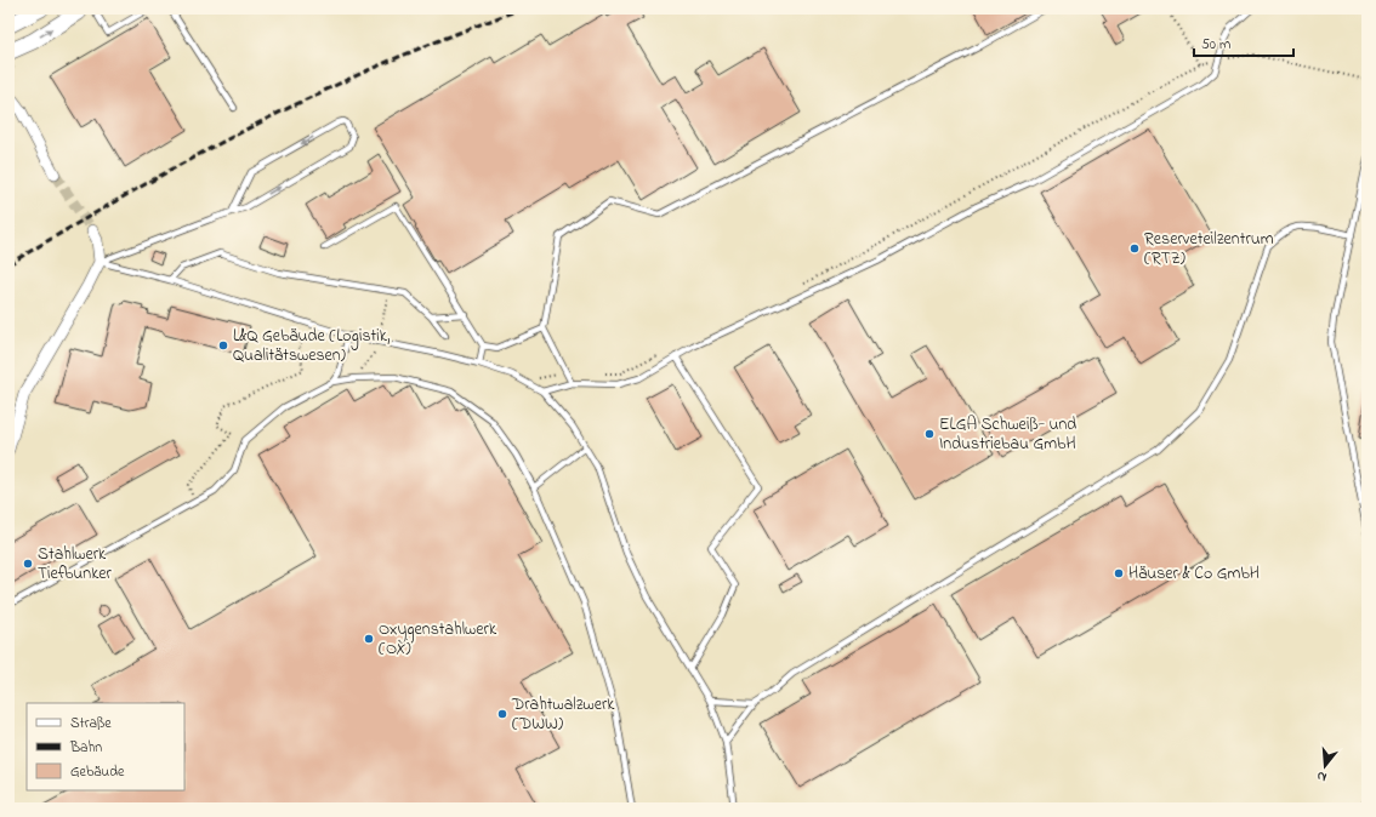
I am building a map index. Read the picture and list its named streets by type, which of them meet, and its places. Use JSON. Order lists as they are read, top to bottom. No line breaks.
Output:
{"places":["Reserveteilzentrum (RTZ)","L&Q Gebäude (Logistik, Qualitätswesen)","ELGA Schweiß- und Industriebau GmbH","Stahlwerk Tiefbunker","Häuser & Co GmbH","Oxygenstahlwerk (OX)","Drahtwalzwerk (DWW)"],"legend":["Straße","Bahn","Gebäude"],"scale_bar":"50 m","north":"bottom"}
